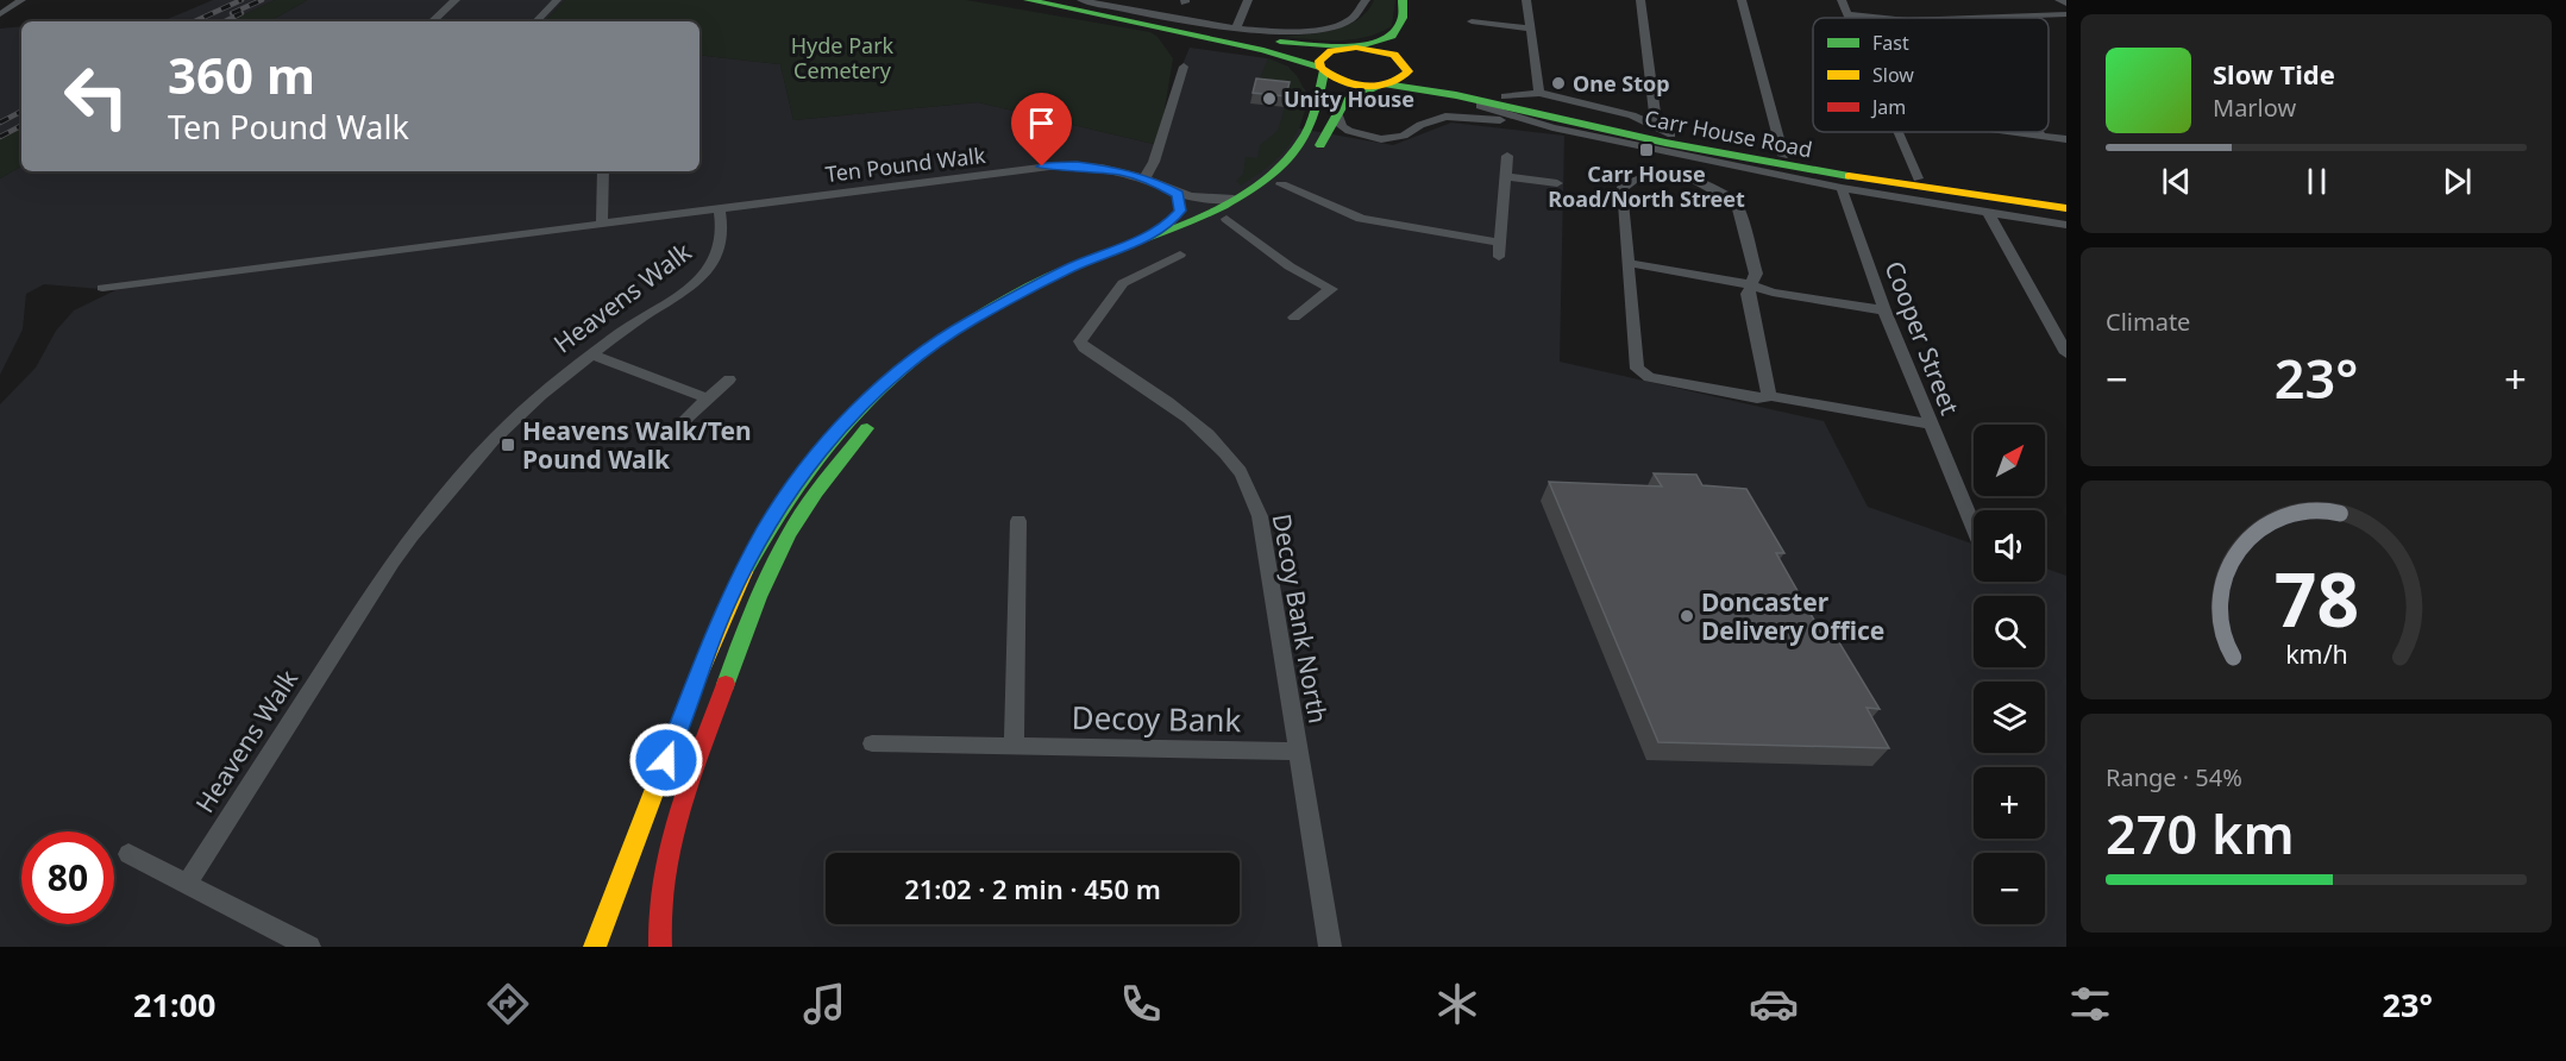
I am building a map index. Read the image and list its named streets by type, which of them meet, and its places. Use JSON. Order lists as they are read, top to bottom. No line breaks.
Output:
{"streets":{"highway":["Carr House Road"],"street":["Ten Pound Walk","Heavens Walk","Cooper Street","Decoy Bank North","Decoy Bank"]},"crossings":[["Ten Pound Walk","Heavens Walk"],["Decoy Bank North","Decoy Bank"]],"parks":["Hyde Park Cemetery"],"places":{"other":["One Stop","Unity House","Doncaster Delivery Office"],"transit":["Carr House Road/North Street","Heavens Walk/Ten Pound Walk"]},"legend":["Fast","Slow","Jam"],"north":"top right","page":{"turn":["360 m","Ten Pound Walk"],"song":["Slow Tide","Marlow"],"tile":["Climate",["Range · 54%","270 km"]],"heat":["−","23°","+"],"map_buttons":["+","−"],"limit":"80","trip":"21:02 · 2 min · 450 m","tabs":["21:00","23°"],"gauge":["78","km/h"]}}
